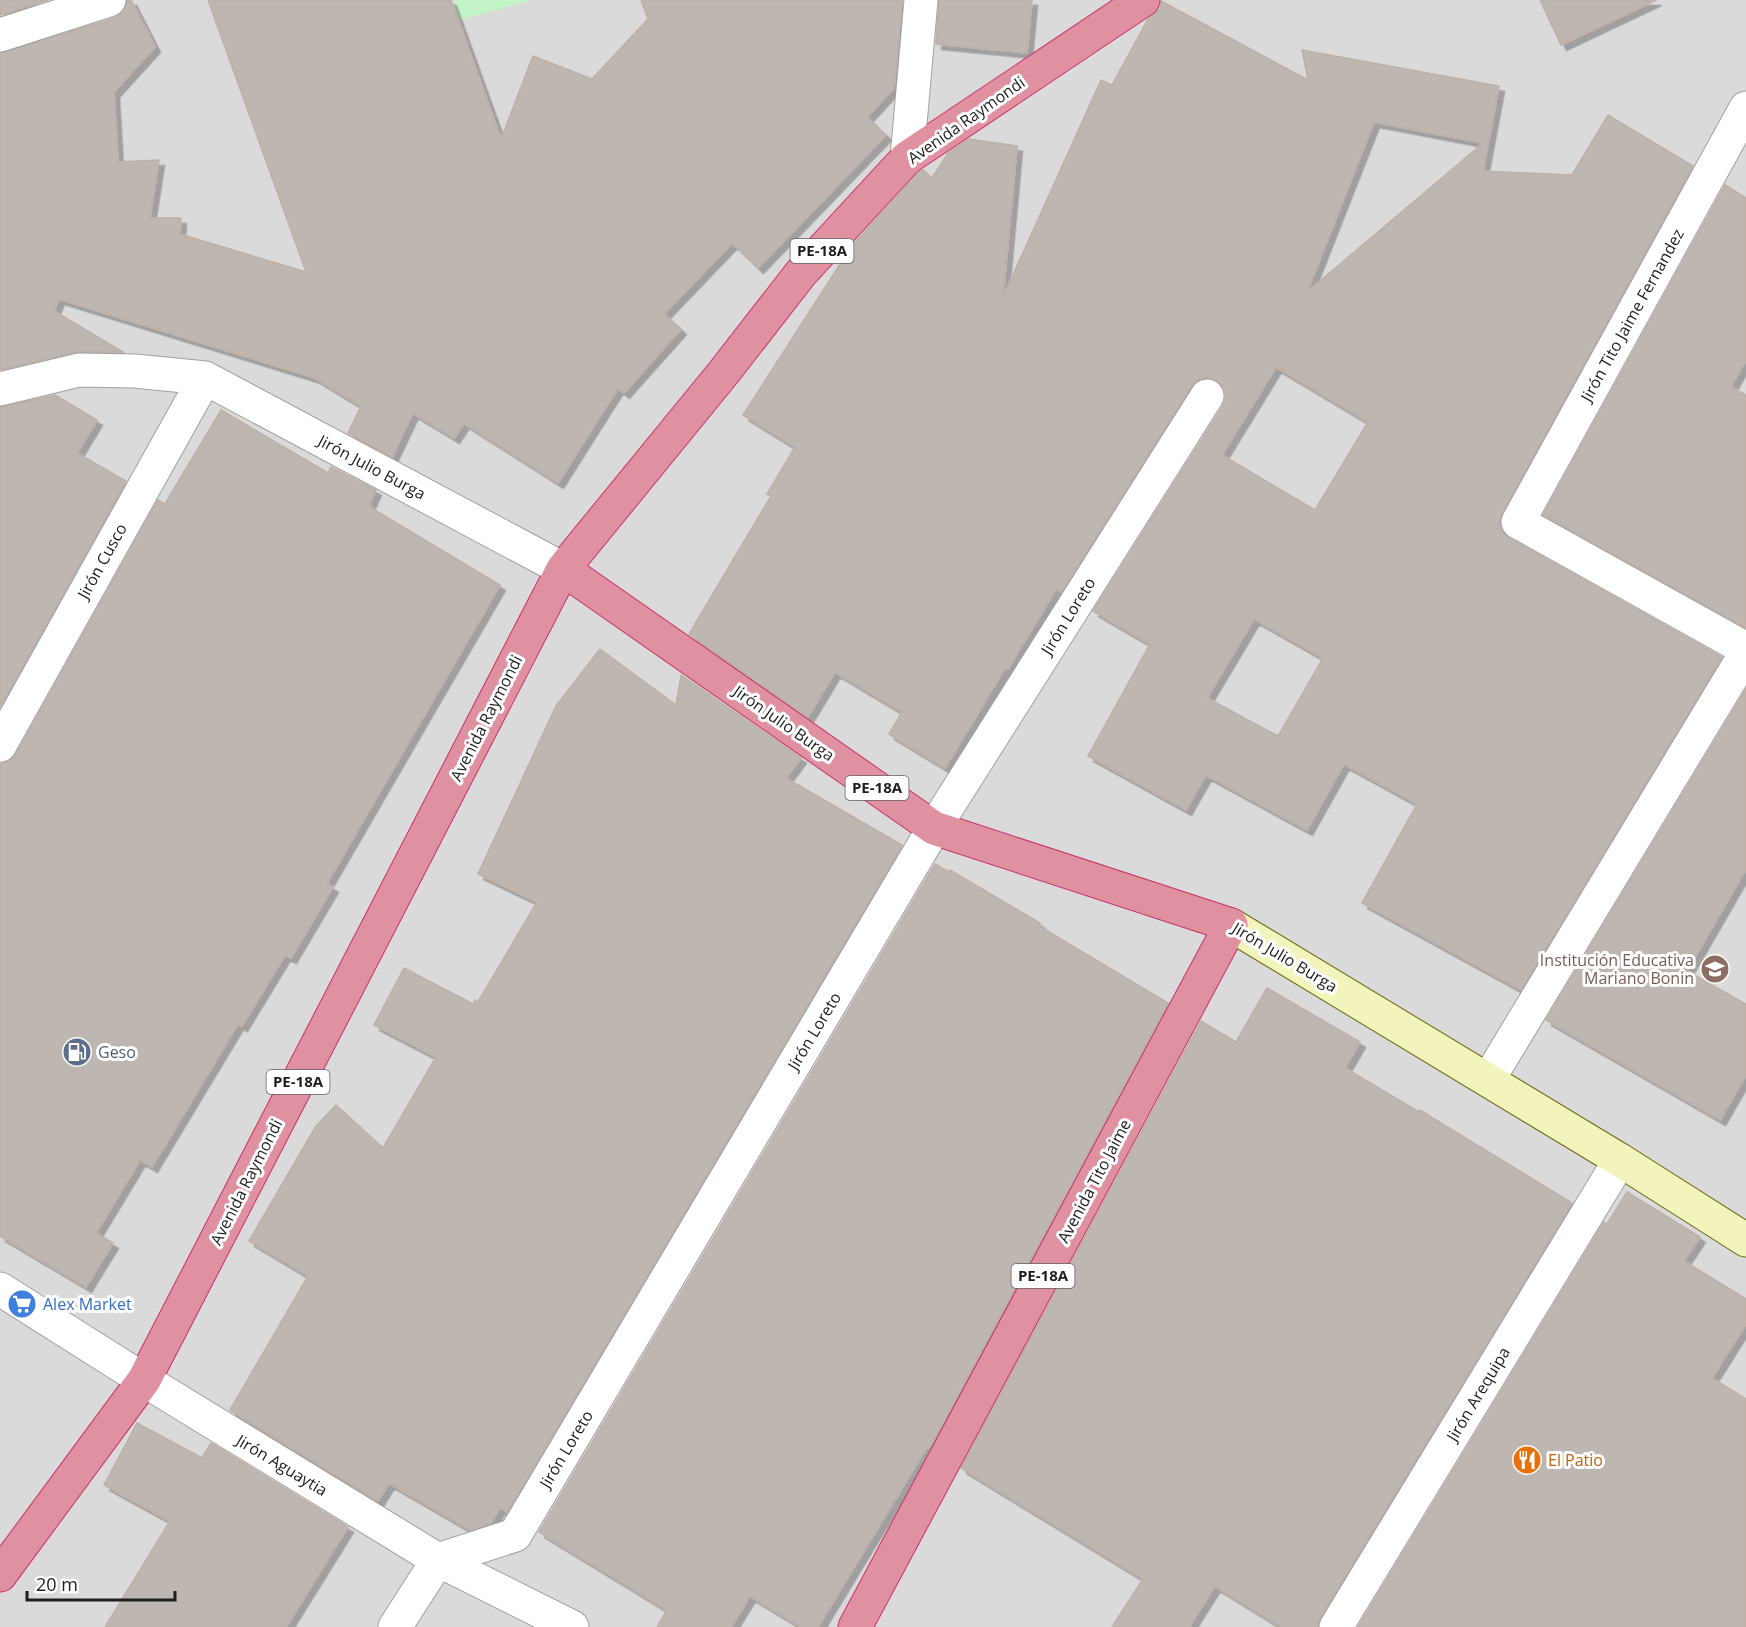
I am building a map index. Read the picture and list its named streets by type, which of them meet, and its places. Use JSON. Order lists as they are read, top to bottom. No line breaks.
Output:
{"streets":{"highway":["Avenida Raymondi","PE-18A","Jirón Julio Burga","Avenida Tito Jaime"],"street":["Jirón Tito Jaime Fernandez","Jirón Cusco","Jirón Loreto","Jirón Arequipa","Jirón Aguaytia"]},"crossings":[["Avenida Raymondi","Jirón Julio Burga"],["Avenida Raymondi","Jirón Aguaytia"],["Jirón Julio Burga","Jirón Cusco"],["Jirón Julio Burga","Jirón Loreto"],["Jirón Julio Burga","Avenida Tito Jaime"],["Jirón Julio Burga","Jirón Arequipa"],["Jirón Loreto","Jirón Aguaytia"]],"places":{"school or university":["Institución Educativa Mariano Bonin"],"fuel station":["Geso"],"supermarket":["Alex Market"],"restaurant":["El Patio"]},"scale_bar":"20 m"}
